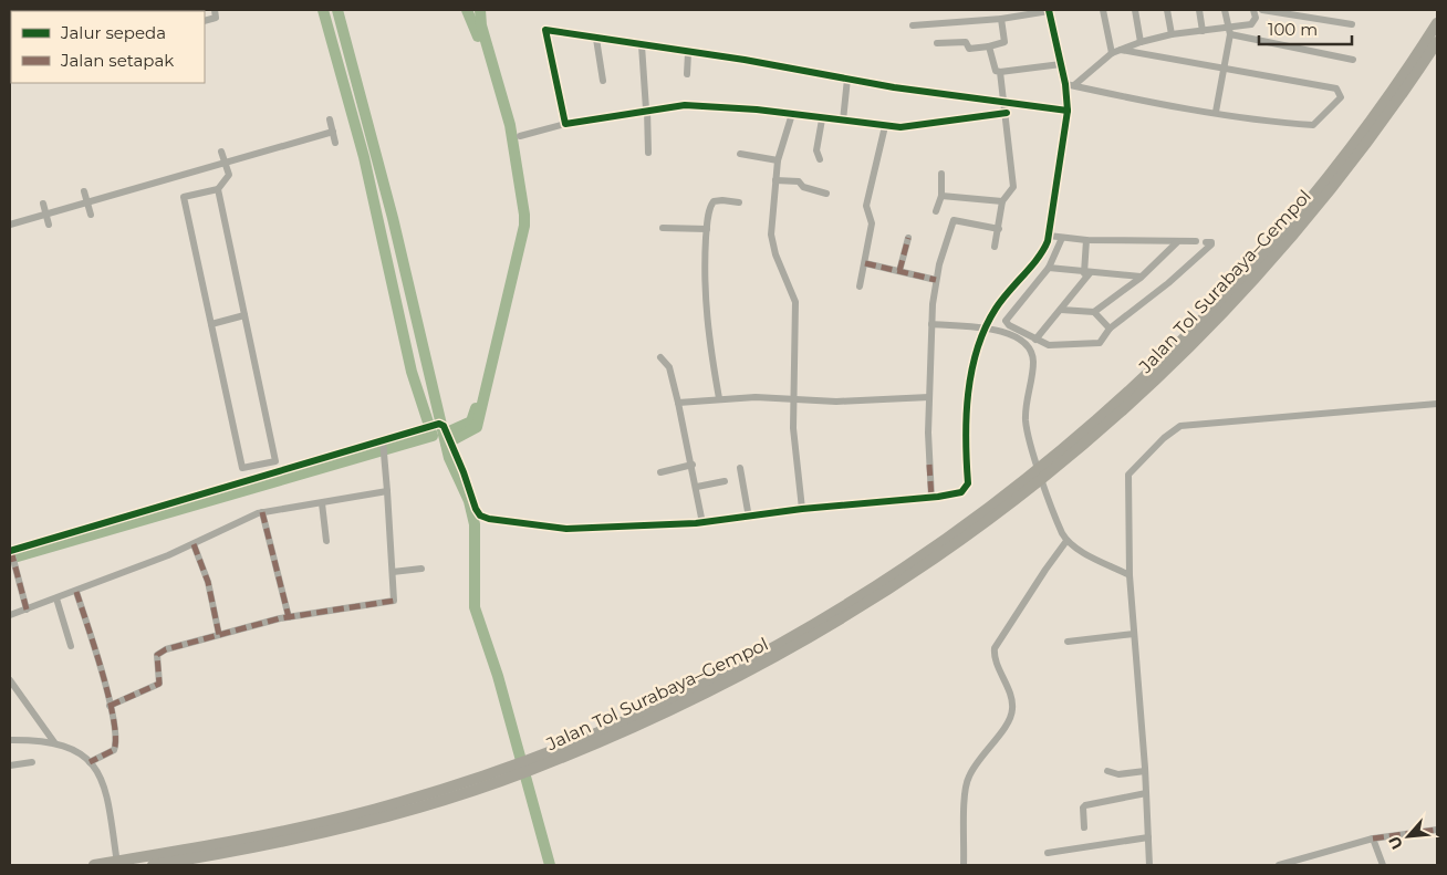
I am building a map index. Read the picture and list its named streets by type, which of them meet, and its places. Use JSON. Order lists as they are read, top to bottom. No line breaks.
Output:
{"streets":{"highway":["Jalan Tol Surabaya–Gempol"]},"legend":["Jalur sepeda","Jalan setapak"],"scale_bar":"100 m","north":"bottom left"}
